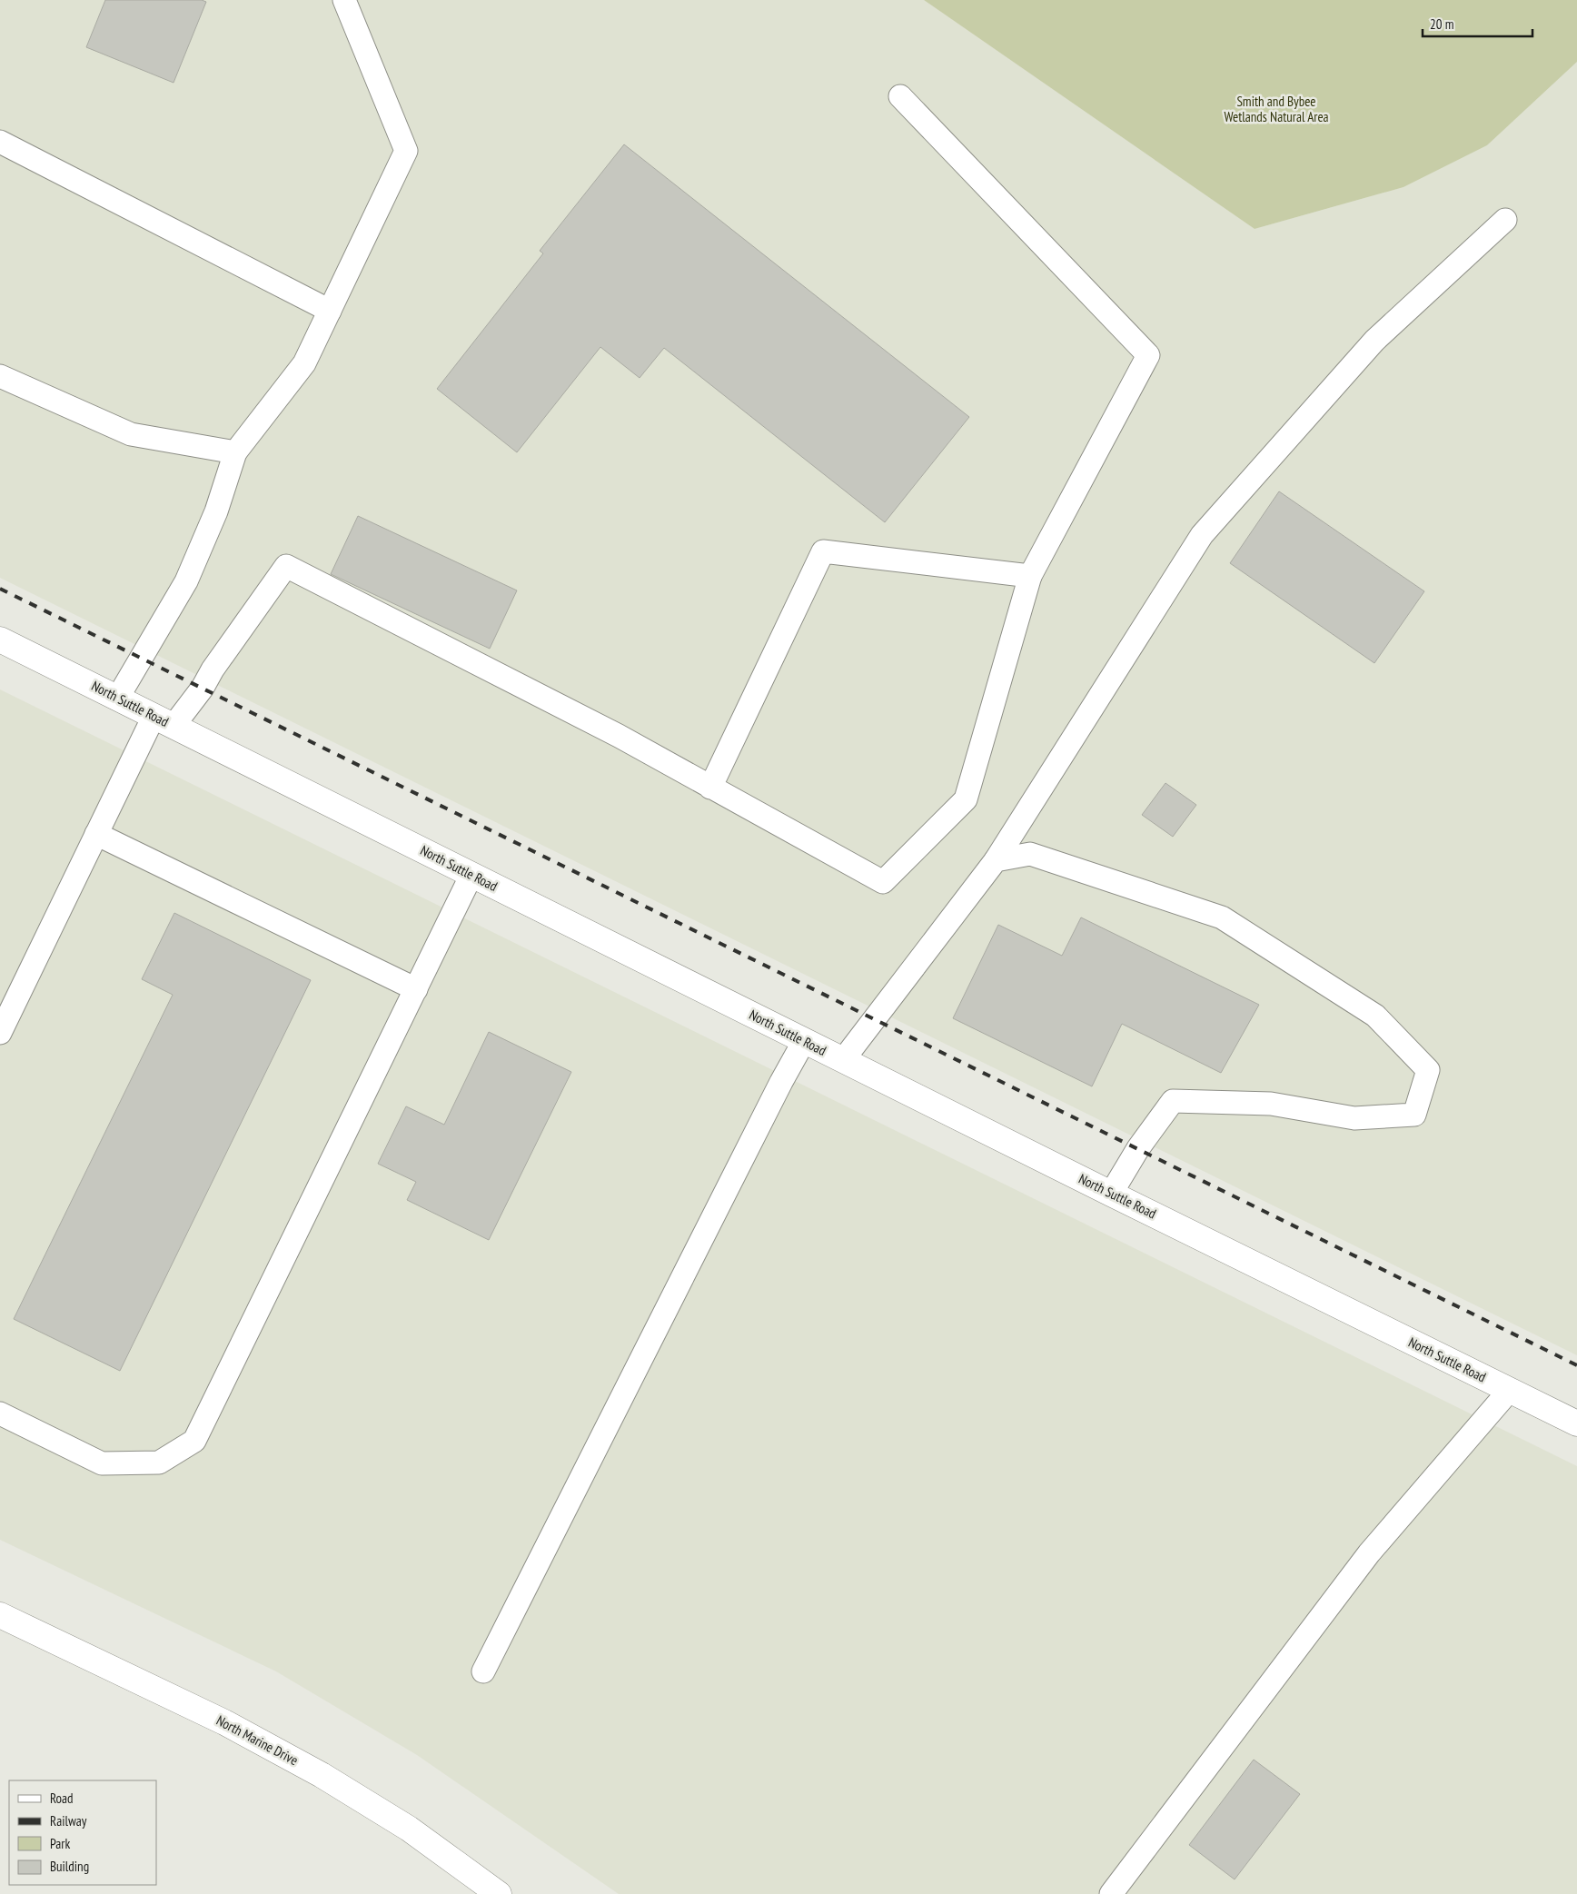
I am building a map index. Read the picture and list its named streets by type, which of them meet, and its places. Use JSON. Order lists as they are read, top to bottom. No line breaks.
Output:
{"streets":{"street":["North Suttle Road","North Marine Drive"]},"parks":["Smith and Bybee Wetlands Natural Area"],"legend":["Road","Railway","Park","Building"],"scale_bar":"20 m"}
